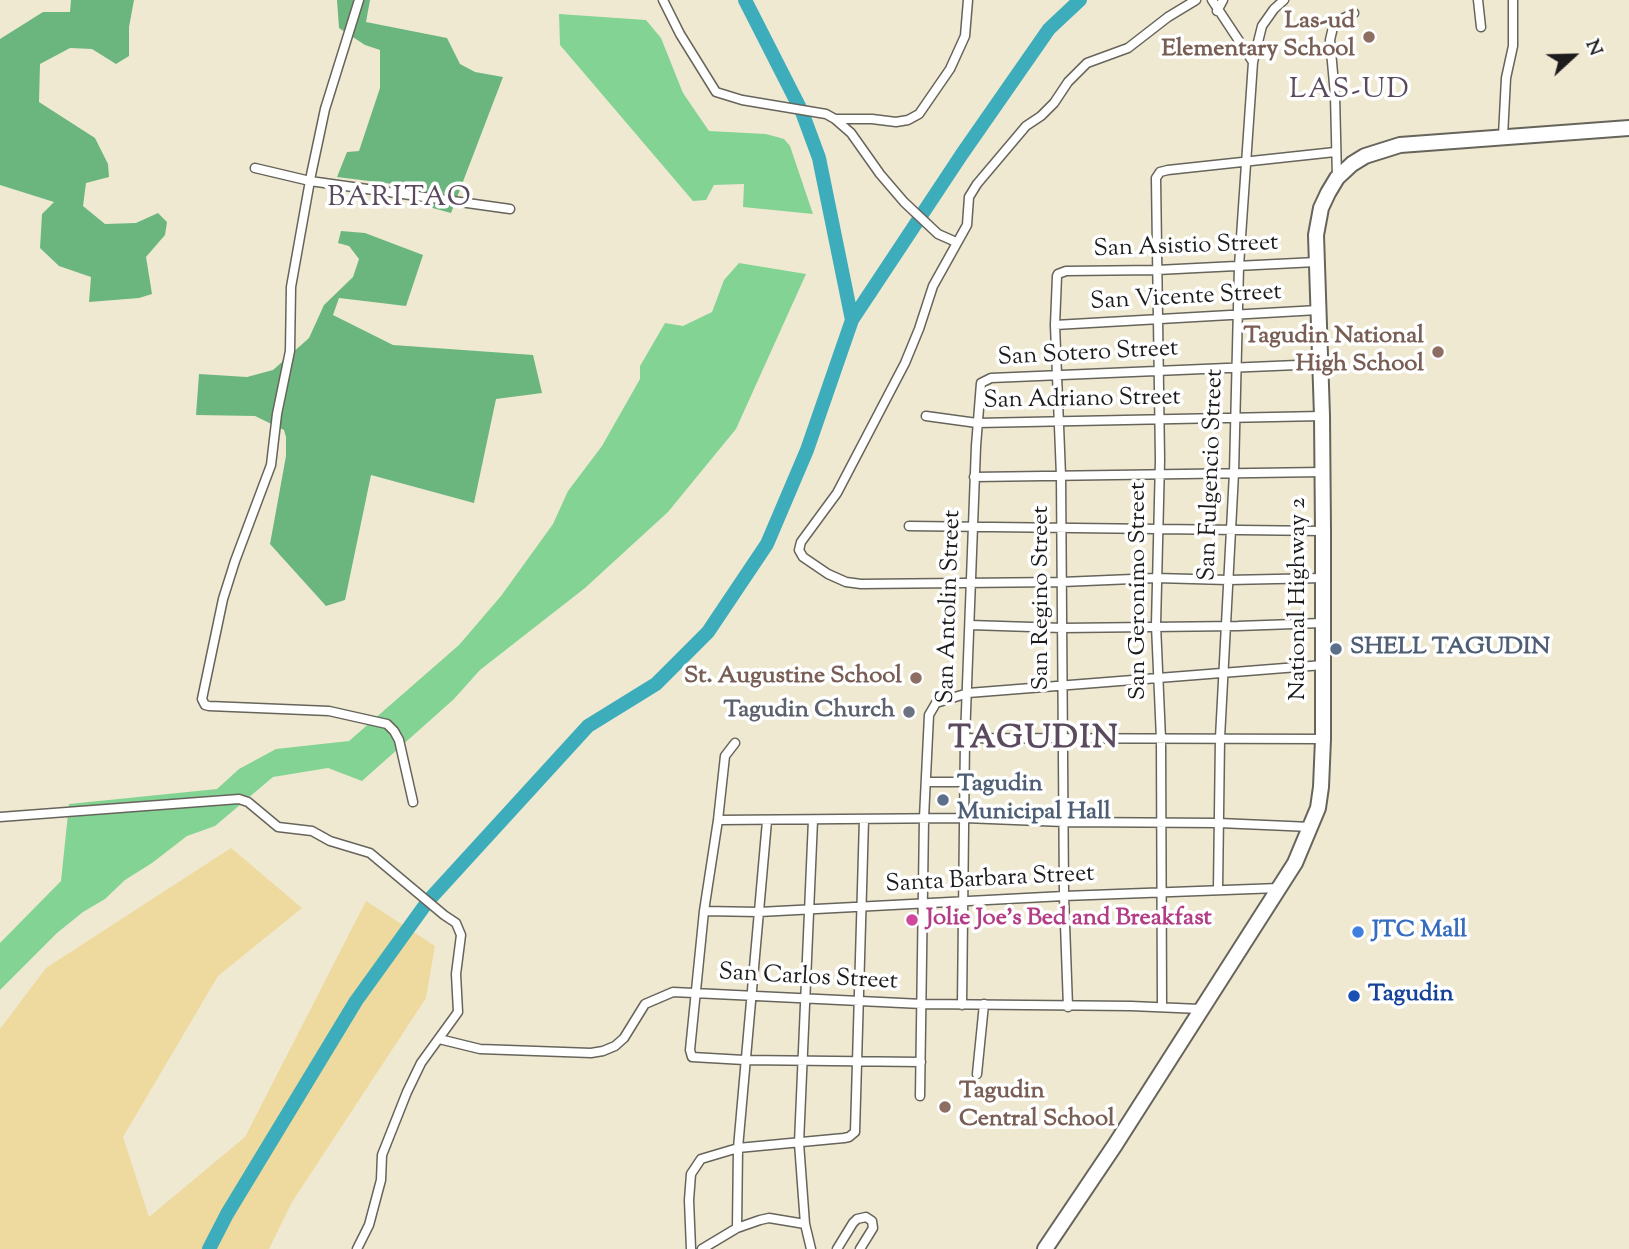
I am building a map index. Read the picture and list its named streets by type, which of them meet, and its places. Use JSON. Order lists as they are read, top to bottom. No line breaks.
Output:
{"streets":{"highway":["National Highway 2"],"street":["San Asistio Street","San Vicente Street","San Sotero Street","San Adriano Street","San Fulgencio Street","San Geronimo Street","San Regino Street","San Antolin Street","Santa Barbara Street","San Carlos Street"]},"crossings":[["San Asistio Street","San Fulgencio Street"],["San Asistio Street","San Geronimo Street"],["San Asistio Street","San Regino Street"],["San Asistio Street","National Highway 2"],["San Vicente Street","San Fulgencio Street"],["San Vicente Street","San Geronimo Street"],["San Vicente Street","San Regino Street"],["San Vicente Street","National Highway 2"],["San Sotero Street","San Fulgencio Street"],["San Sotero Street","San Geronimo Street"],["San Sotero Street","San Regino Street"],["San Sotero Street","National Highway 2"],["San Sotero Street","San Antolin Street"],["San Adriano Street","San Fulgencio Street"],["San Adriano Street","San Geronimo Street"],["San Adriano Street","San Regino Street"],["San Adriano Street","National Highway 2"],["San Adriano Street","San Antolin Street"],["San Fulgencio Street","San Geronimo Street"],["San Fulgencio Street","Santa Barbara Street"],["San Geronimo Street","Santa Barbara Street"],["San Geronimo Street","San Carlos Street"],["San Regino Street","Santa Barbara Street"],["San Regino Street","San Carlos Street"],["National Highway 2","Santa Barbara Street"],["National Highway 2","San Carlos Street"],["San Antolin Street","Santa Barbara Street"],["San Antolin Street","San Carlos Street"]],"districts":["LAS-UD","BARITAO","TAGUDIN"],"places":["Las-ud Elementary School","Tagudin National High School","SHELL TAGUDIN","St. Augustine School","Tagudin Church","Tagudin Municipal Hall","Jolie Joe's Bed and Breakfast","JTC Mall","Tagudin","Tagudin Central School"],"north":"right"}
